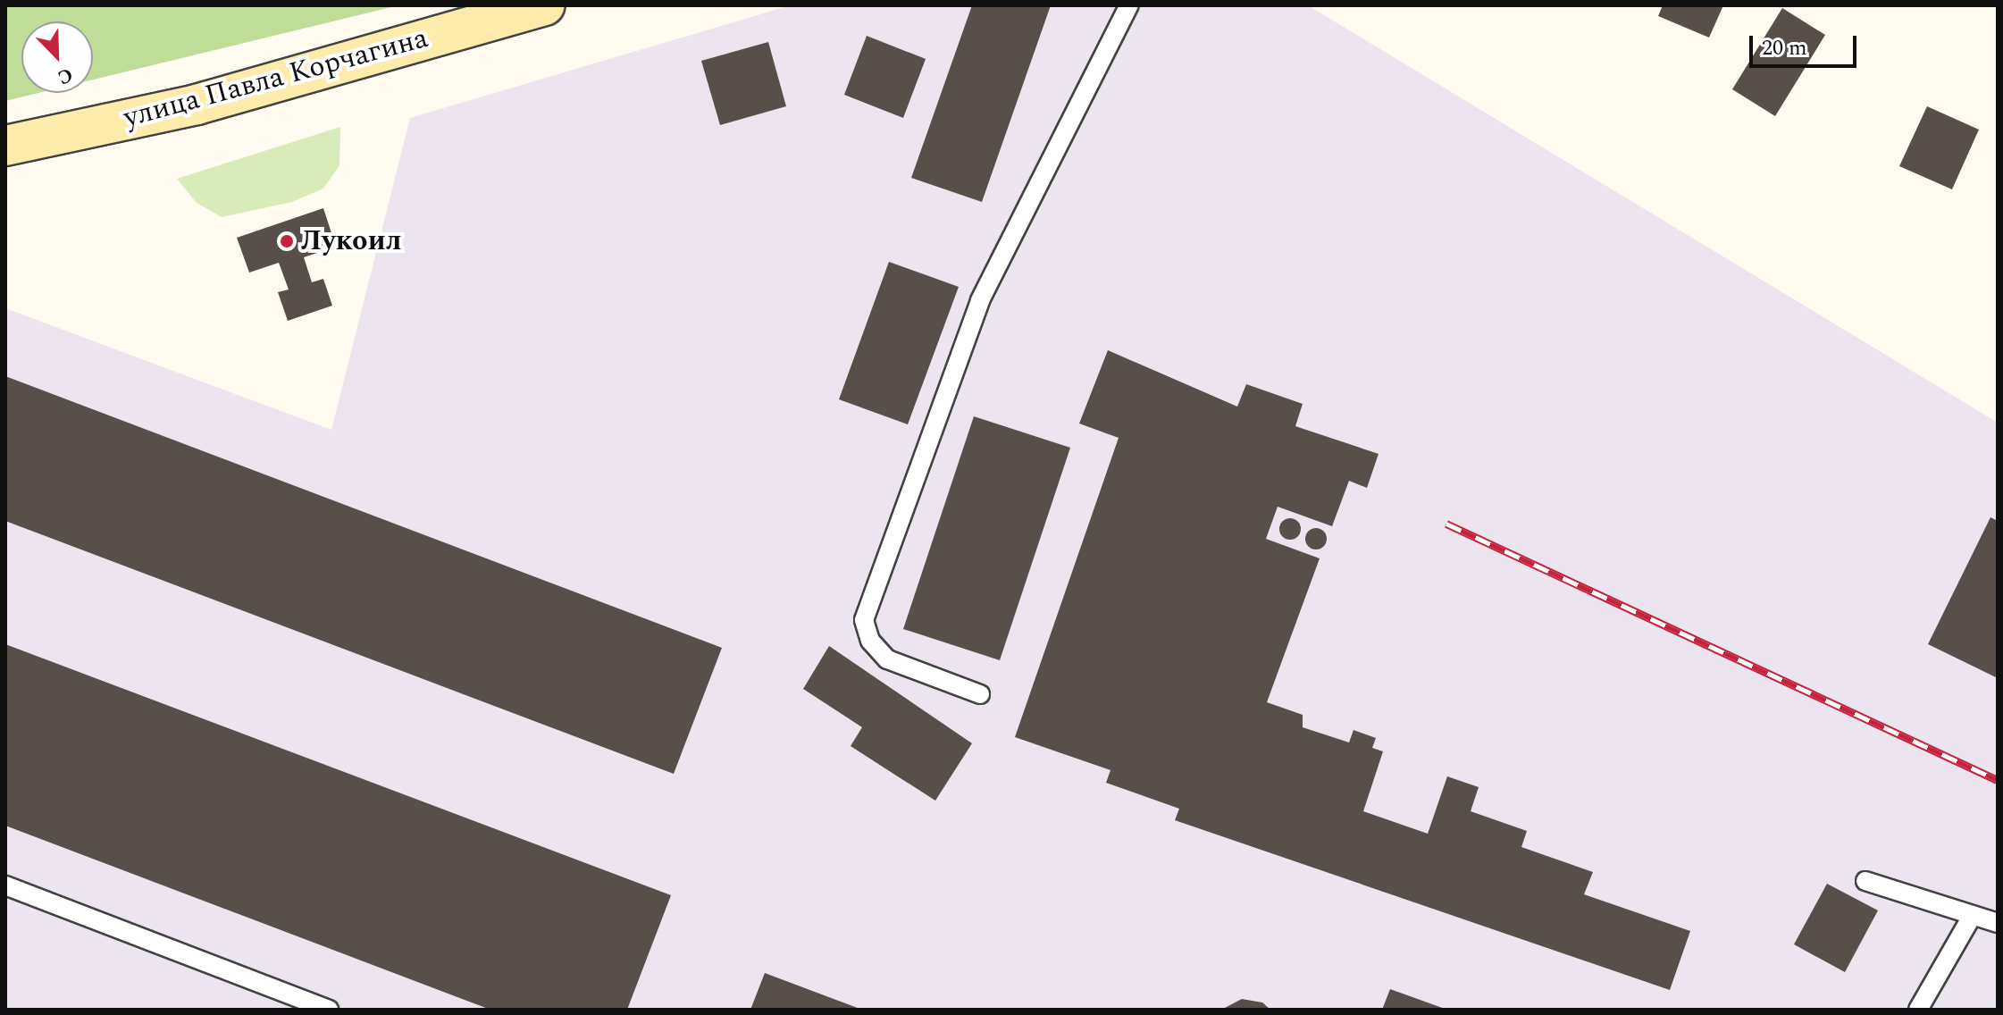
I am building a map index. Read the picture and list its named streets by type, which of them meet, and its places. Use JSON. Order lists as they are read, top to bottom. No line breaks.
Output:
{"streets":{"main road":["улица Павла Корчагина"]},"places":["Лукоил"],"scale_bar":"20 m","north":"bottom right"}
